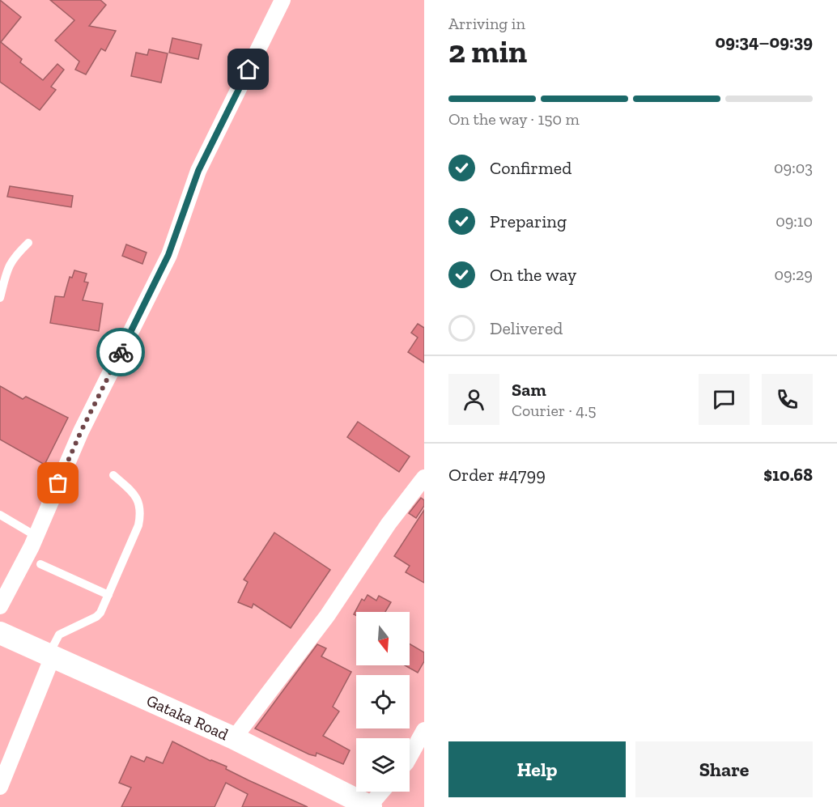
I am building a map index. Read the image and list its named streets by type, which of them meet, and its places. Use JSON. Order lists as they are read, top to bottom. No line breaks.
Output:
{"streets":{"street":["Gataka Road"]},"north":"bottom","page":{"heading":["2 min","Arriving in","09:34–09:39"],"panel":["Sam","Courier · 4.5","Order #4799","$10.68"],"bar":"On the way · 150 m","list":[["Confirmed","09:03"],["Preparing","09:10"],["On the way","09:29"],"Delivered"],"buttons":["Help","Share"]}}
